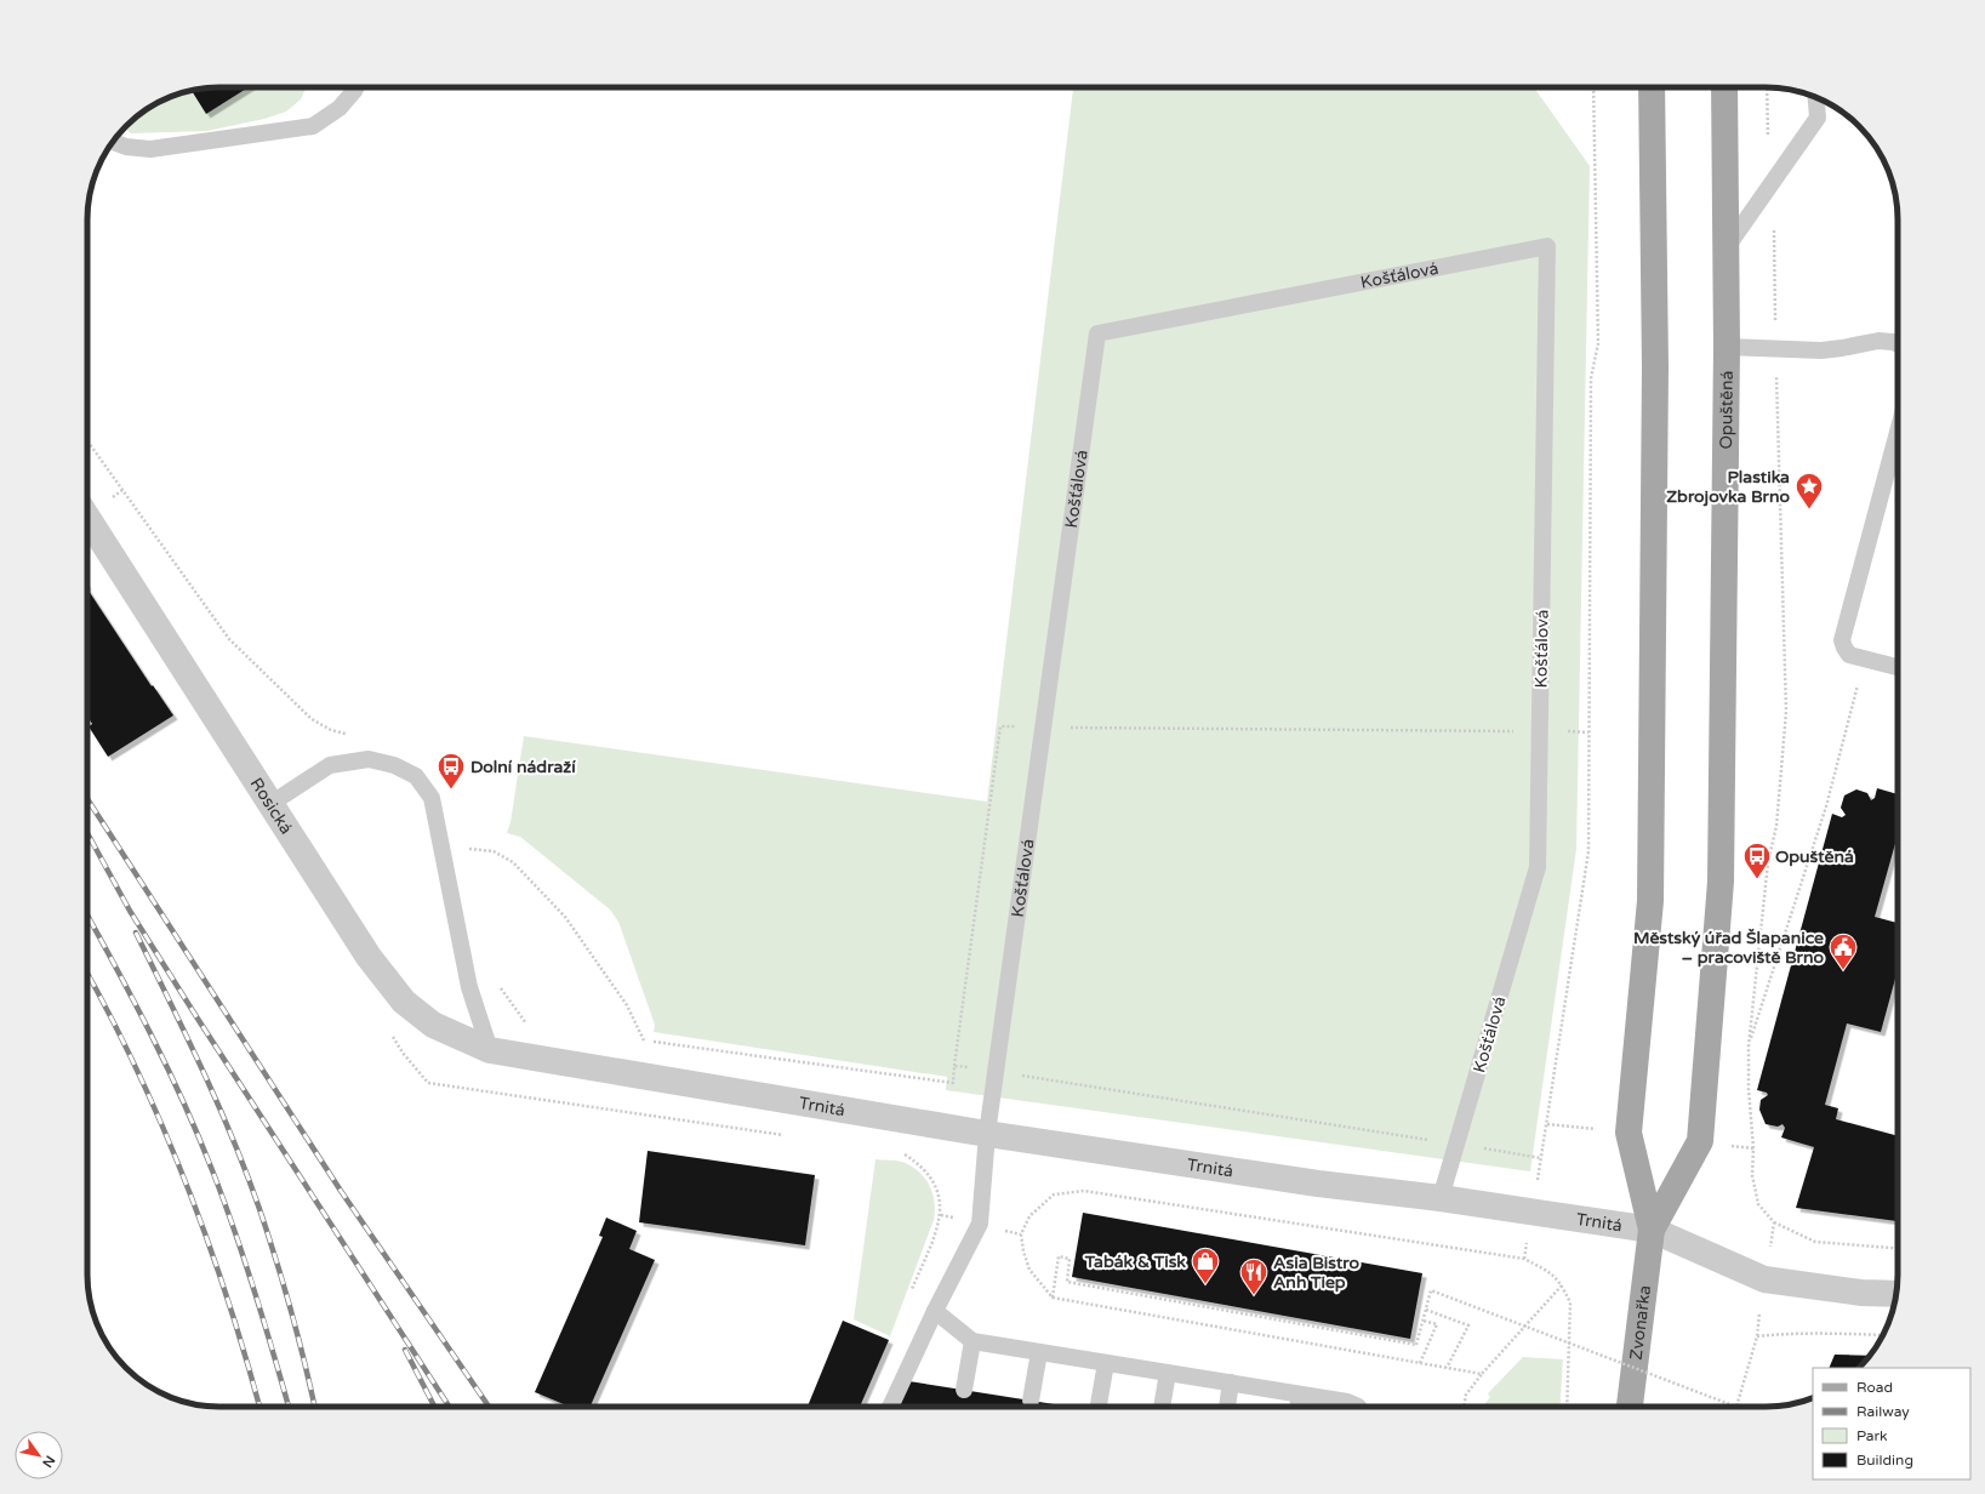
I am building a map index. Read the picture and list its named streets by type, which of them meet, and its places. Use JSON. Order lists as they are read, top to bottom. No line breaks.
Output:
{"streets":{"main road":["Opuštěná","Zvonařka"],"street":["Rosická","Trnitá"],"lane":["Košťálová"]},"crossings":[["Košťálová","Trnitá"],["Opuštěná","Trnitá"],["Opuštěná","Zvonařka"],["Rosická","Trnitá"],["Trnitá","Zvonařka"]],"places":{"place":["Plastika Zbrojovka Brno"],"bus stop":["Dolní nádraží","Opuštěná"],"public building":["Městský úřad Šlapanice – pracoviště Brno"],"shop":["Tabák & Tisk"],"restaurant":["Asia Bistro Anh Tiep"]},"legend":["Road","Railway","Park","Building"],"north":"bottom right"}
